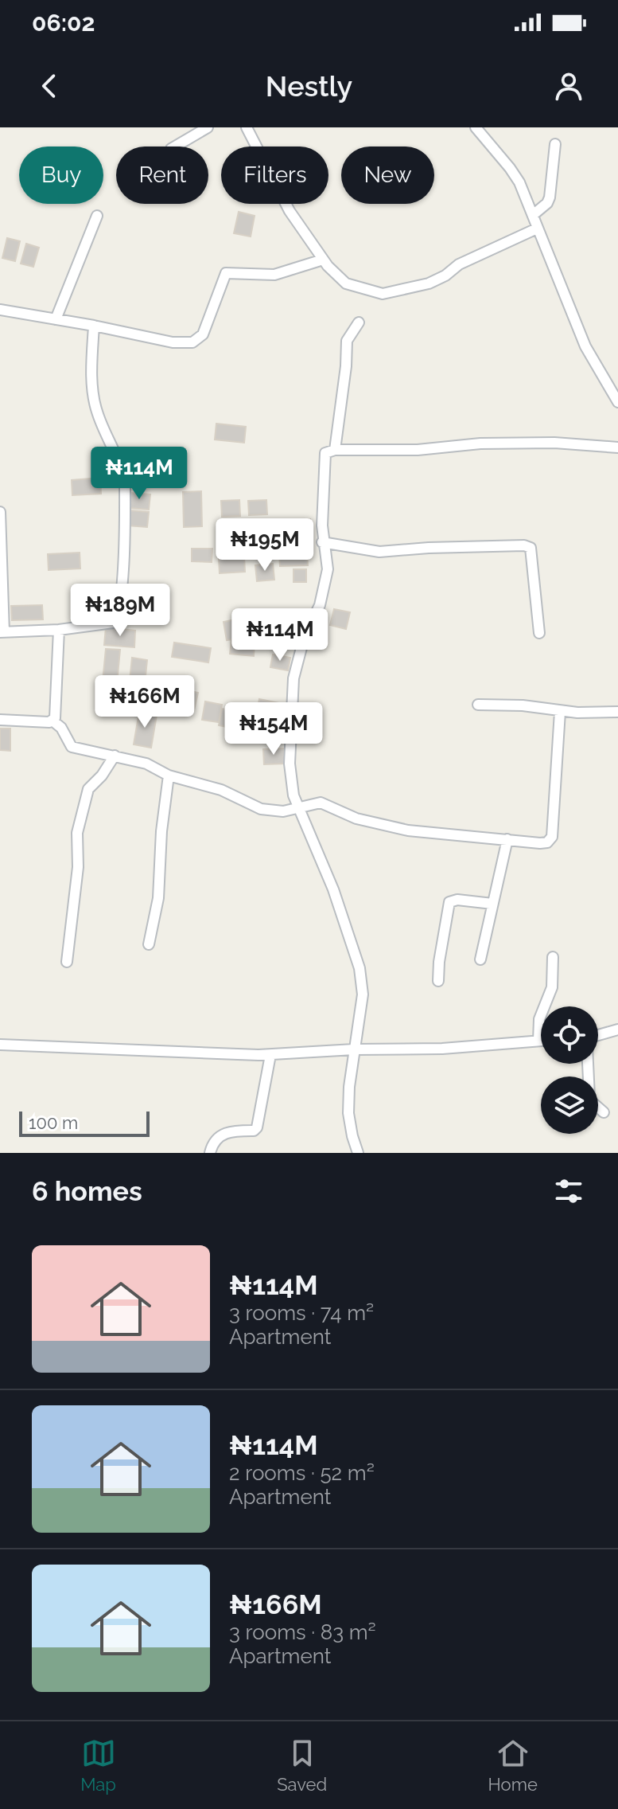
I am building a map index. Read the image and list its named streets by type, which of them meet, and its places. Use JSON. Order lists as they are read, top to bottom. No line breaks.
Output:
{"scale_bar":"100 m","page":{"status":"06:02","header":"Nestly","chip":["Buy","Rent","Filters","New"],"price":["₦114M","₦195M","₦189M","₦114M","₦166M","₦154M"],"scale":"100 m","heading":"6 homes","list":[{"name":"₦114M","note":"3 rooms · 74 m² · Apartment"},{"name":"₦114M","note":"2 rooms · 52 m² · Apartment"},{"name":"₦166M","note":"3 rooms · 83 m² · Apartment"}],"tabs":["Map","Saved","Home"]}}
